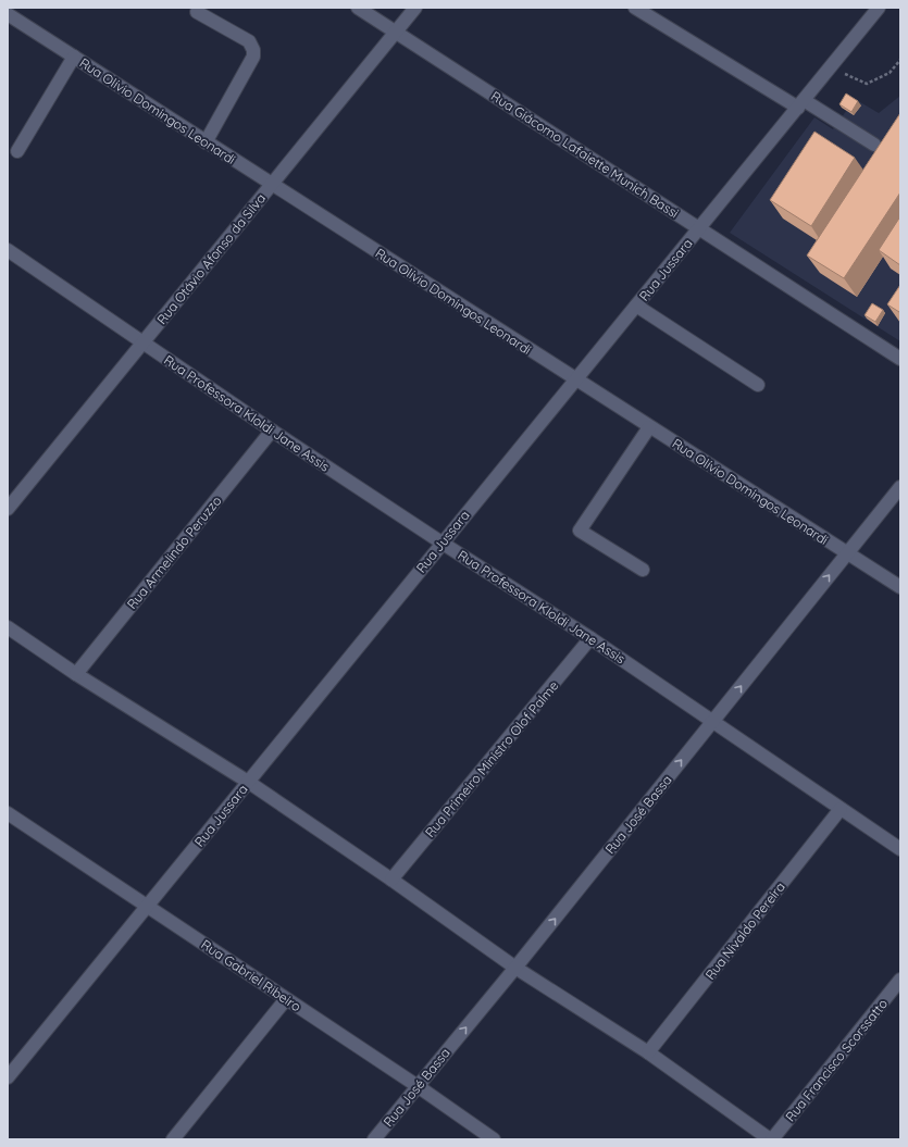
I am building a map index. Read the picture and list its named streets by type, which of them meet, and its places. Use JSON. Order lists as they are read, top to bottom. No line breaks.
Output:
{"streets":{"street":["Rua Olívio Domingos Leonardi","Rua Giácomo Lafaiette Munich Bassi","Rua Otávio Afonso da Silva","Rua Jussara","Rua Professora Kloldi Jane Assis","Rua Armelindo Peruzzo","Rua Primeiro Ministro Olof Palme","Rua José Bassa","Rua Nivaldo Pereira","Rua Gabriel Ribeiro","Rua Francisco Scorssatto"]},"crossings":[["Rua Olívio Domingos Leonardi","Rua Otávio Afonso da Silva"],["Rua Olívio Domingos Leonardi","Rua Jussara"],["Rua Olívio Domingos Leonardi","Rua José Bassa"],["Rua Giácomo Lafaiette Munich Bassi","Rua Otávio Afonso da Silva"],["Rua Giácomo Lafaiette Munich Bassi","Rua Jussara"],["Rua Otávio Afonso da Silva","Rua Professora Kloldi Jane Assis"],["Rua Jussara","Rua Professora Kloldi Jane Assis"],["Rua Jussara","Rua Gabriel Ribeiro"],["Rua Professora Kloldi Jane Assis","Rua Armelindo Peruzzo"],["Rua Professora Kloldi Jane Assis","Rua Primeiro Ministro Olof Palme"],["Rua Professora Kloldi Jane Assis","Rua José Bassa"],["Rua Professora Kloldi Jane Assis","Rua Nivaldo Pereira"],["Rua José Bassa","Rua Gabriel Ribeiro"]],"one_way":["Rua José Bassa"]}
